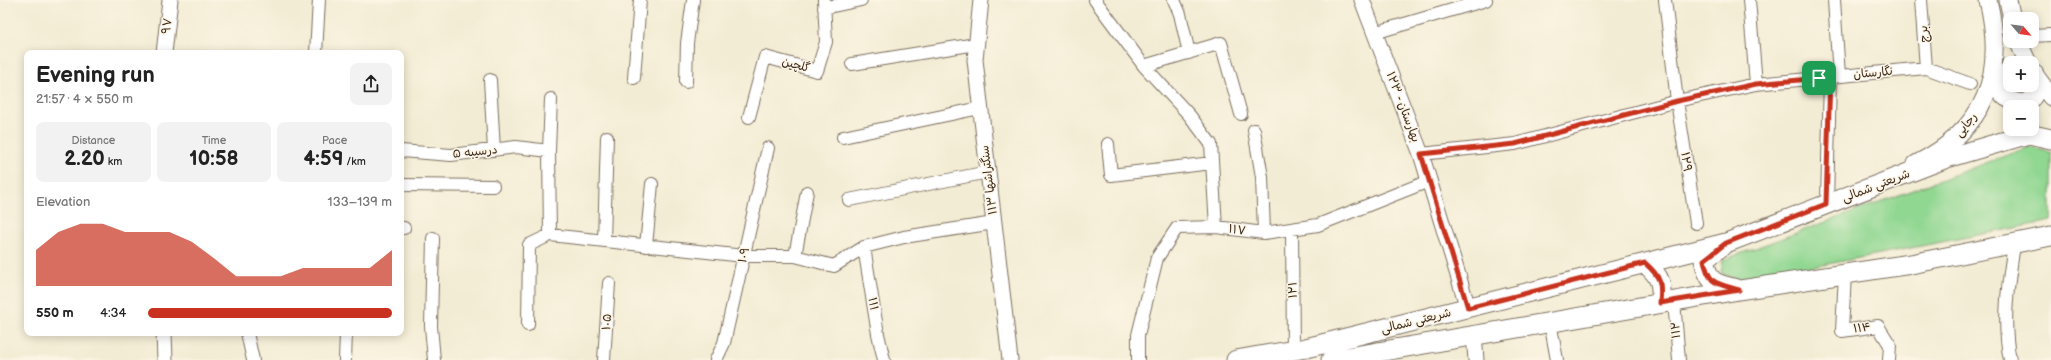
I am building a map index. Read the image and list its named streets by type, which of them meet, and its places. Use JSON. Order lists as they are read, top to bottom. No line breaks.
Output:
{"streets":{"main road":["رجایی","شریعتی شمالی"],"street":["۹۷","برج","گلچین","نگارستان","بهارستان - ۱۲۳","درسیبه ۵","۱۲۹","سنگتراشها ۱۱۳","۱۱۷","۱۰۹","۱۲۱","۱۱۱","۱۰۵","۱۱۴","۱۱۲"]},"crossings":[["برج","نگارستان"],["نگارستان","بهارستان - ۱۲۳"],["نگارستان","۱۲۹"],["بهارستان - ۱۲۳","شریعتی شمالی"],["بهارستان - ۱۲۳","۱۱۷"],["رجایی","شریعتی شمالی"],["شریعتی شمالی","۱۲۱"],["شریعتی شمالی","۱۱۴"],["شریعتی شمالی","۱۱۲"],["۱۱۷","۱۲۱"]],"north":"bottom right","page":{"map_buttons":["+","−"],"heading":["Evening run","21:57 · 4 × 550 m"],"stats":[["Distance","2.20 km"],["Time","10:58"],["Pace","4:59 /km"]],"chart":["Elevation","133–139 m"],"list":[{"name":"550 m","note":"4:34"}]}}
